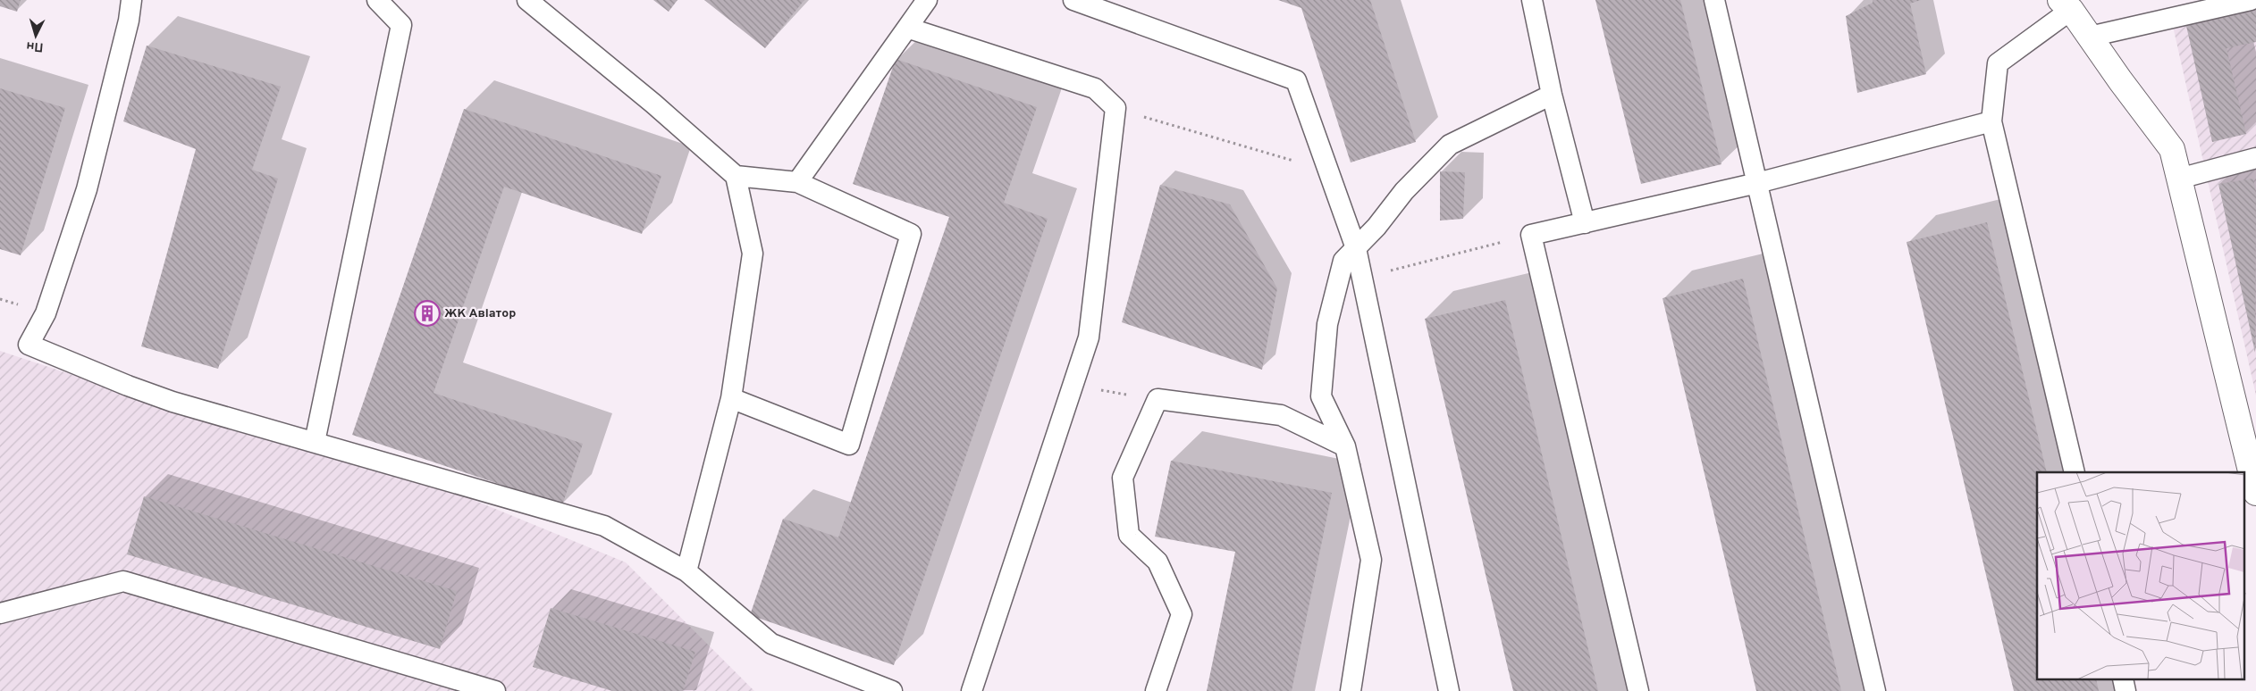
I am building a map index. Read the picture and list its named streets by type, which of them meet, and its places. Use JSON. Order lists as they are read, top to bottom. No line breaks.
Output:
{"places":{"building":["ЖК Авіатор"]},"north":"bottom"}
